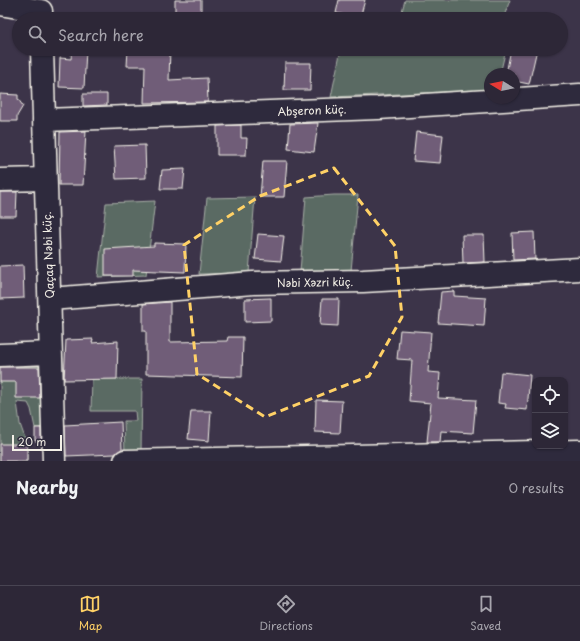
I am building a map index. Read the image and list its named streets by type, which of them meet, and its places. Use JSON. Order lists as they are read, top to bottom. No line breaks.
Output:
{"streets":{"street":["Abşeron küç.","Qaçaq Nəbi küç.","Nəbi Xəzri küç."]},"crossings":[["Abşeron küç.","Qaçaq Nəbi küç."],["Qaçaq Nəbi küç.","Nəbi Xəzri küç."]],"scale_bar":"20 m","north":"left","page":{"search":"Search here","scale":"20 m","heading":["Nearby","0 results"],"nav":["Map","Directions","Saved"]}}
